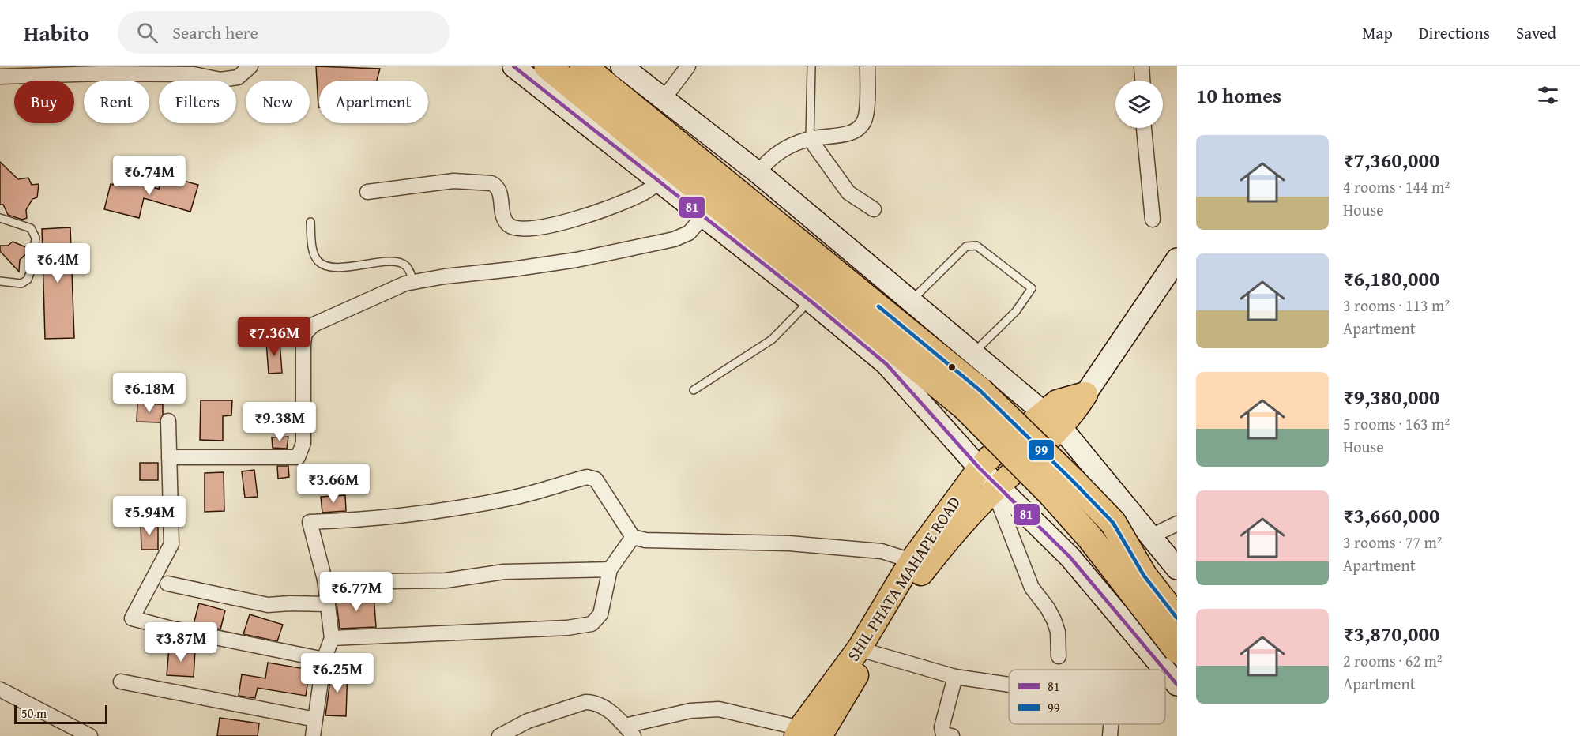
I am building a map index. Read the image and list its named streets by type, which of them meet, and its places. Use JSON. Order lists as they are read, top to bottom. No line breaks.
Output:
{"streets":{"main road":["SHIL PHATA MAHAPE ROAD"]},"lines":["transit line 81","transit line 99"],"legend":["81","99"],"scale_bar":"50 m","page":{"header":"Habito","search":"Search here","nav":["Map","Directions","Saved"],"heading":"10 homes","chip":["Buy","Rent","Filters","New","Apartment"],"list":[{"name":"₹7,360,000","note":"4 rooms · 144 m² · House"},{"name":"₹6,180,000","note":"3 rooms · 113 m² · Apartment"},{"name":"₹9,380,000","note":"5 rooms · 163 m² · House"},{"name":"₹3,660,000","note":"3 rooms · 77 m² · Apartment"},{"name":"₹3,870,000","note":"2 rooms · 62 m² · Apartment"}],"price":["₹6.74M","₹6.4M","₹7.36M","₹6.18M","₹9.38M","₹3.66M","₹5.94M","₹6.77M","₹3.87M","₹6.25M"],"scale":"50 m"}}
